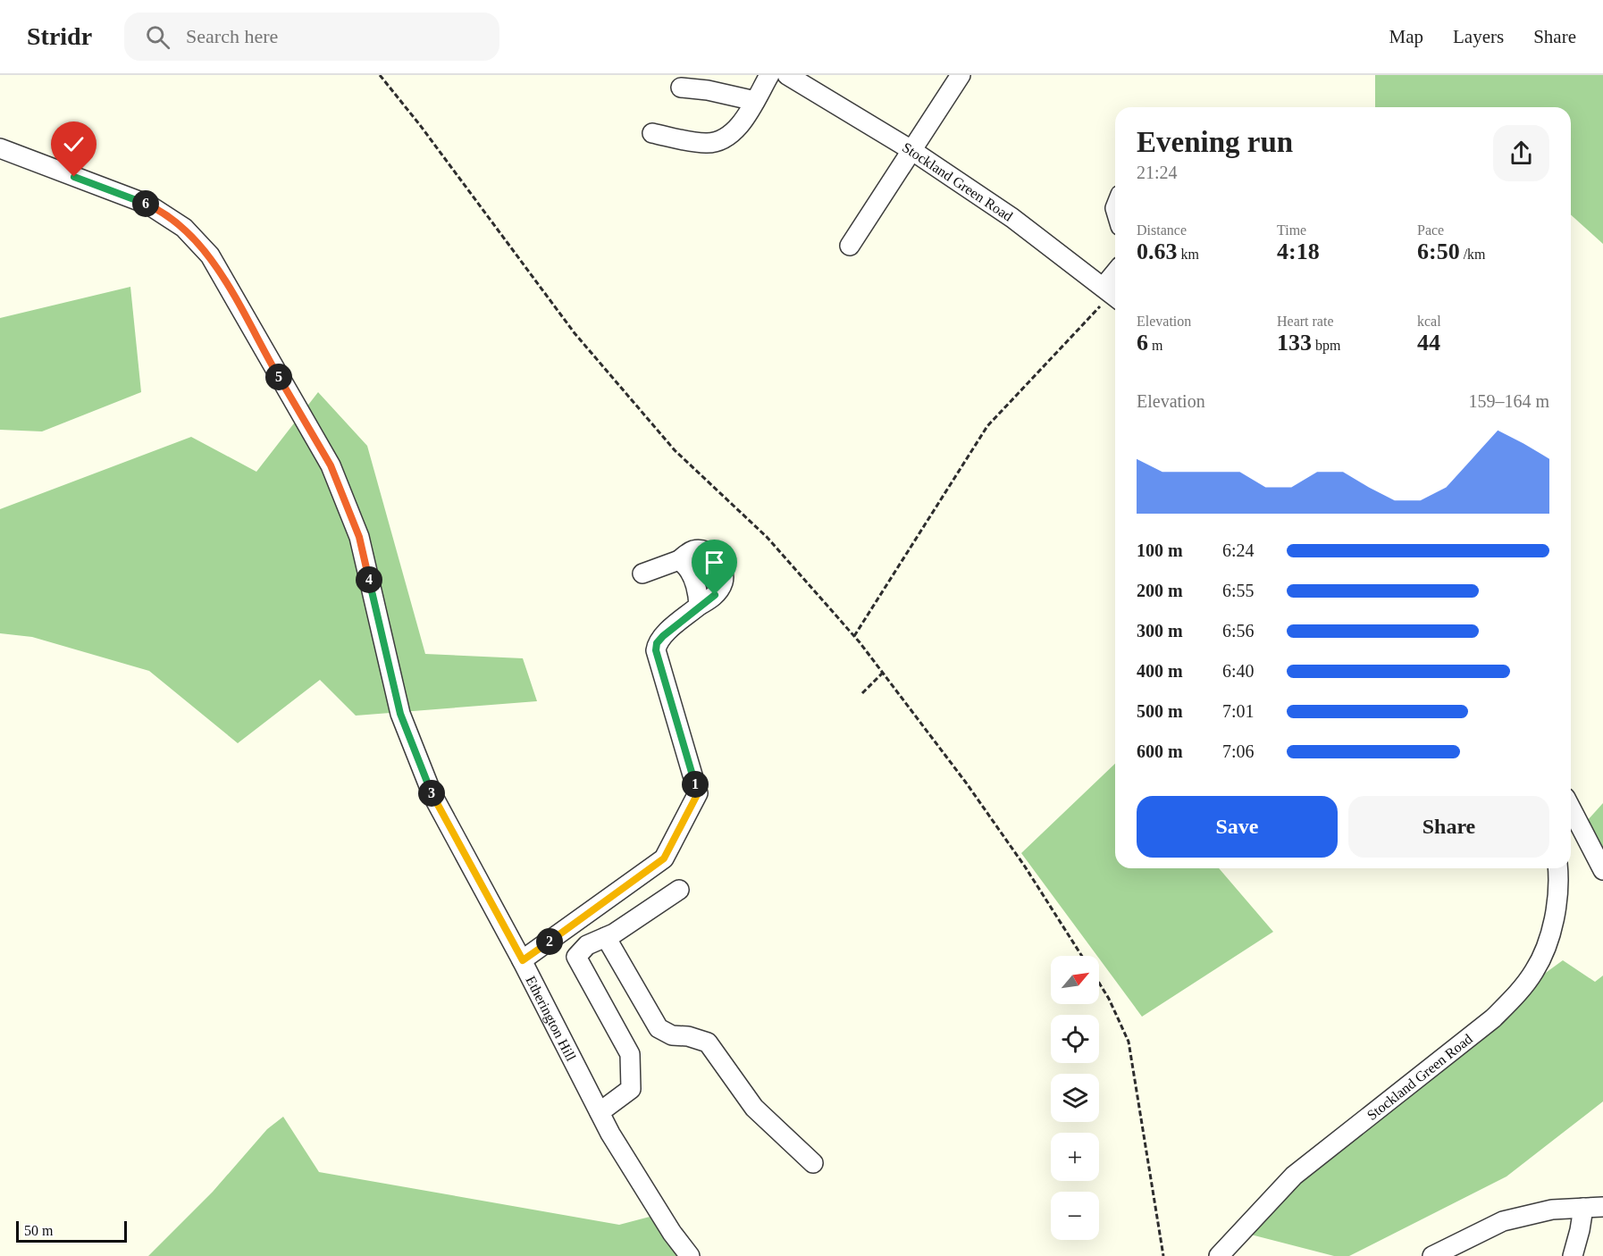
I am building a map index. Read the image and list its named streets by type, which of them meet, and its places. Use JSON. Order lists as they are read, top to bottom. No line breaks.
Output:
{"streets":{"street":["Stockland Green Road","Etherington Hill"]},"scale_bar":"50 m","north":"top right","page":{"header":"Stridr","search":"Search here","nav":["Map","Layers","Share"],"heading":["Evening run","21:24"],"pins":["6","5","4","1","3","2"],"stats":[["Distance","0.63 km"],["Time","4:18"],["Pace","6:50 /km"],["Elevation","6 m"],["Heart rate","133 bpm"],["kcal","44"]],"chart":["Elevation","159–164 m"],"list":[{"name":"100 m","note":"6:24"},{"name":"200 m","note":"6:55"},{"name":"300 m","note":"6:56"},{"name":"400 m","note":"6:40"},{"name":"500 m","note":"7:01"},{"name":"600 m","note":"7:06"}],"buttons":["Save","Share"],"map_buttons":["+","−"],"scale":"50 m"}}
